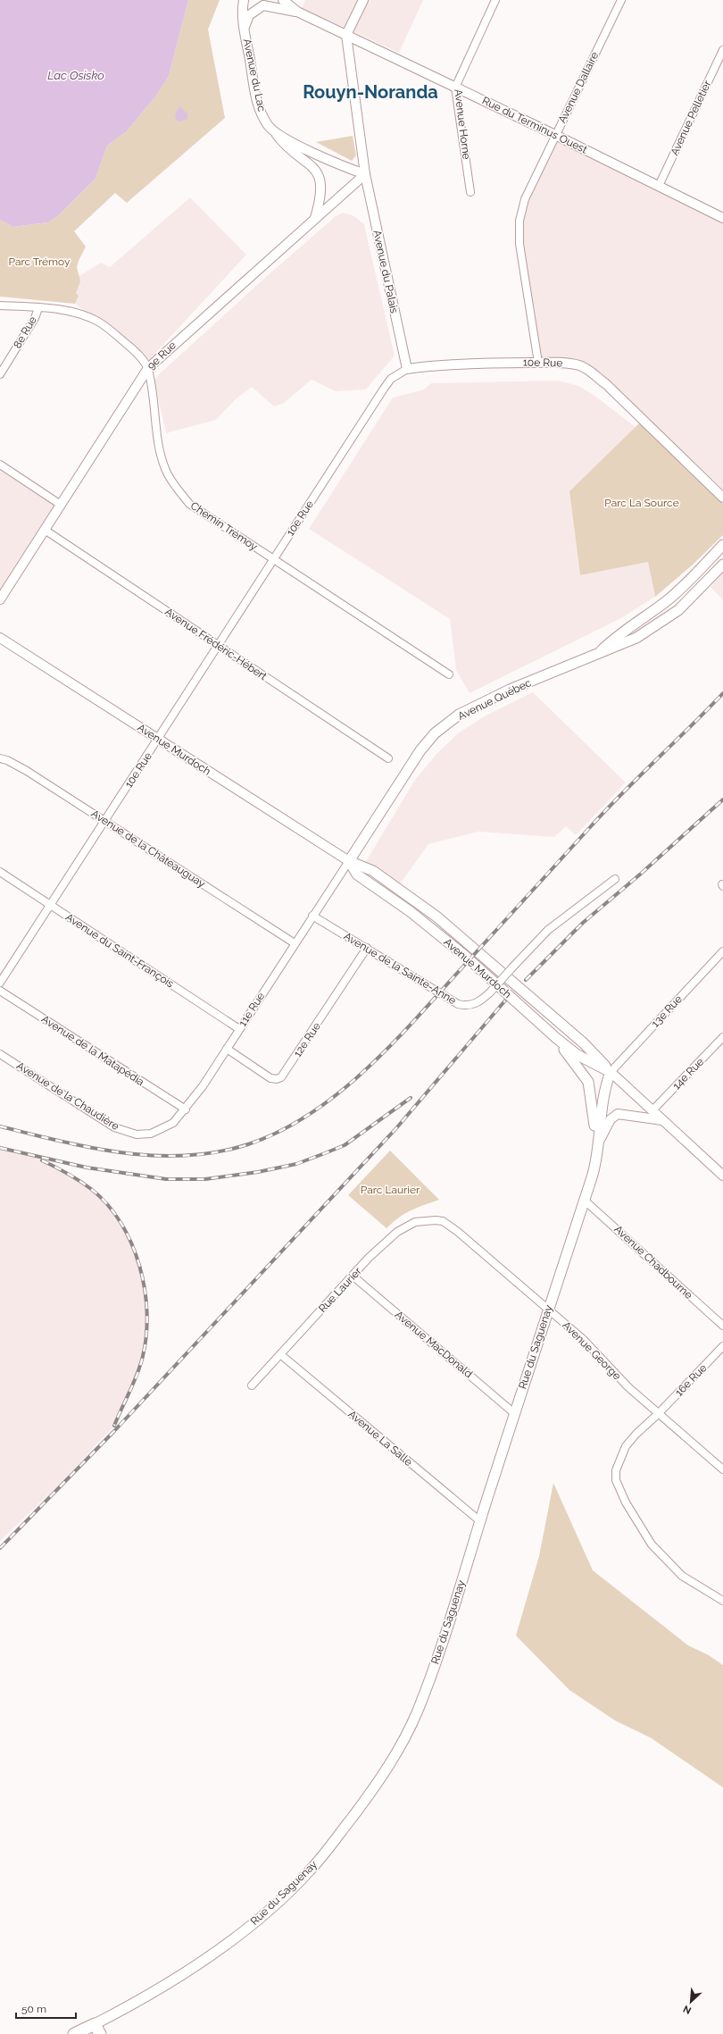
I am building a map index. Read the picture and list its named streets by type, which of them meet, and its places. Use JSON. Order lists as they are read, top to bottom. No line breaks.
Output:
{"streets":{"highway":["Rue du Saguenay"],"main road":["Avenue Québec","Avenue Murdoch"],"street":["Avenue du Lac","Avenue Dallaire","Avenue Pelletier","Avenue Horne","Rue du Terminus Ouest","Avenue du Palais","8e Rue","9e Rue","10e Rue","Chemin Trémoy","Avenue Frédéric-Hébert","Avenue de la Châteauguay","Avenue du Saint-François","Avenue de la Sainte-Anne","11e Rue","13e Rue","12e Rue","Avenue de la Matapédia","14e Rue","Avenue de la Chaudière","Avenue Chadbourne","Rue Laurier","Avenue MacDonald","Avenue George","16e Rue","Avenue La Salle"]},"crossings":[["Avenue du Lac","Avenue du Palais"],["Avenue du Lac","9e Rue"],["Avenue Dallaire","Rue du Terminus Ouest"],["Avenue Dallaire","10e Rue"],["Avenue Pelletier","Rue du Terminus Ouest"],["Avenue Horne","Rue du Terminus Ouest"],["Rue du Terminus Ouest","Avenue du Palais"],["Avenue du Palais","9e Rue"],["Avenue du Palais","10e Rue"],["8e Rue","Chemin Trémoy"],["9e Rue","Chemin Trémoy"],["9e Rue","Avenue Frédéric-Hébert"],["10e Rue","Chemin Trémoy"],["10e Rue","Avenue Frédéric-Hébert"],["10e Rue","Avenue Murdoch"],["10e Rue","Avenue de la Châteauguay"],["10e Rue","Avenue du Saint-François"],["Avenue Québec","Avenue Murdoch"],["Avenue Québec","11e Rue"],["Avenue Murdoch","11e Rue"],["Avenue Murdoch","13e Rue"],["Avenue Murdoch","14e Rue"],["Avenue Murdoch","Rue du Saguenay"],["Avenue de la Châteauguay","11e Rue"],["Avenue du Saint-François","11e Rue"],["Avenue de la Sainte-Anne","11e Rue"],["Avenue de la Sainte-Anne","12e Rue"],["11e Rue","12e Rue"],["11e Rue","Avenue de la Matapédia"],["11e Rue","Avenue de la Chaudière"],["13e Rue","Rue du Saguenay"],["Avenue Chadbourne","Rue du Saguenay"],["Rue Laurier","Avenue MacDonald"],["Rue Laurier","Avenue George"],["Rue Laurier","Avenue La Salle"],["Avenue MacDonald","Rue du Saguenay"],["Rue du Saguenay","Avenue George"],["Rue du Saguenay","Avenue La Salle"],["Avenue George","16e Rue"]],"districts":["Rouyn-Noranda"],"water":["Lac Osisko"],"parks":["Parc Trémoy","Parc La Source","Parc Laurier"],"scale_bar":"50 m","north":"bottom left"}
